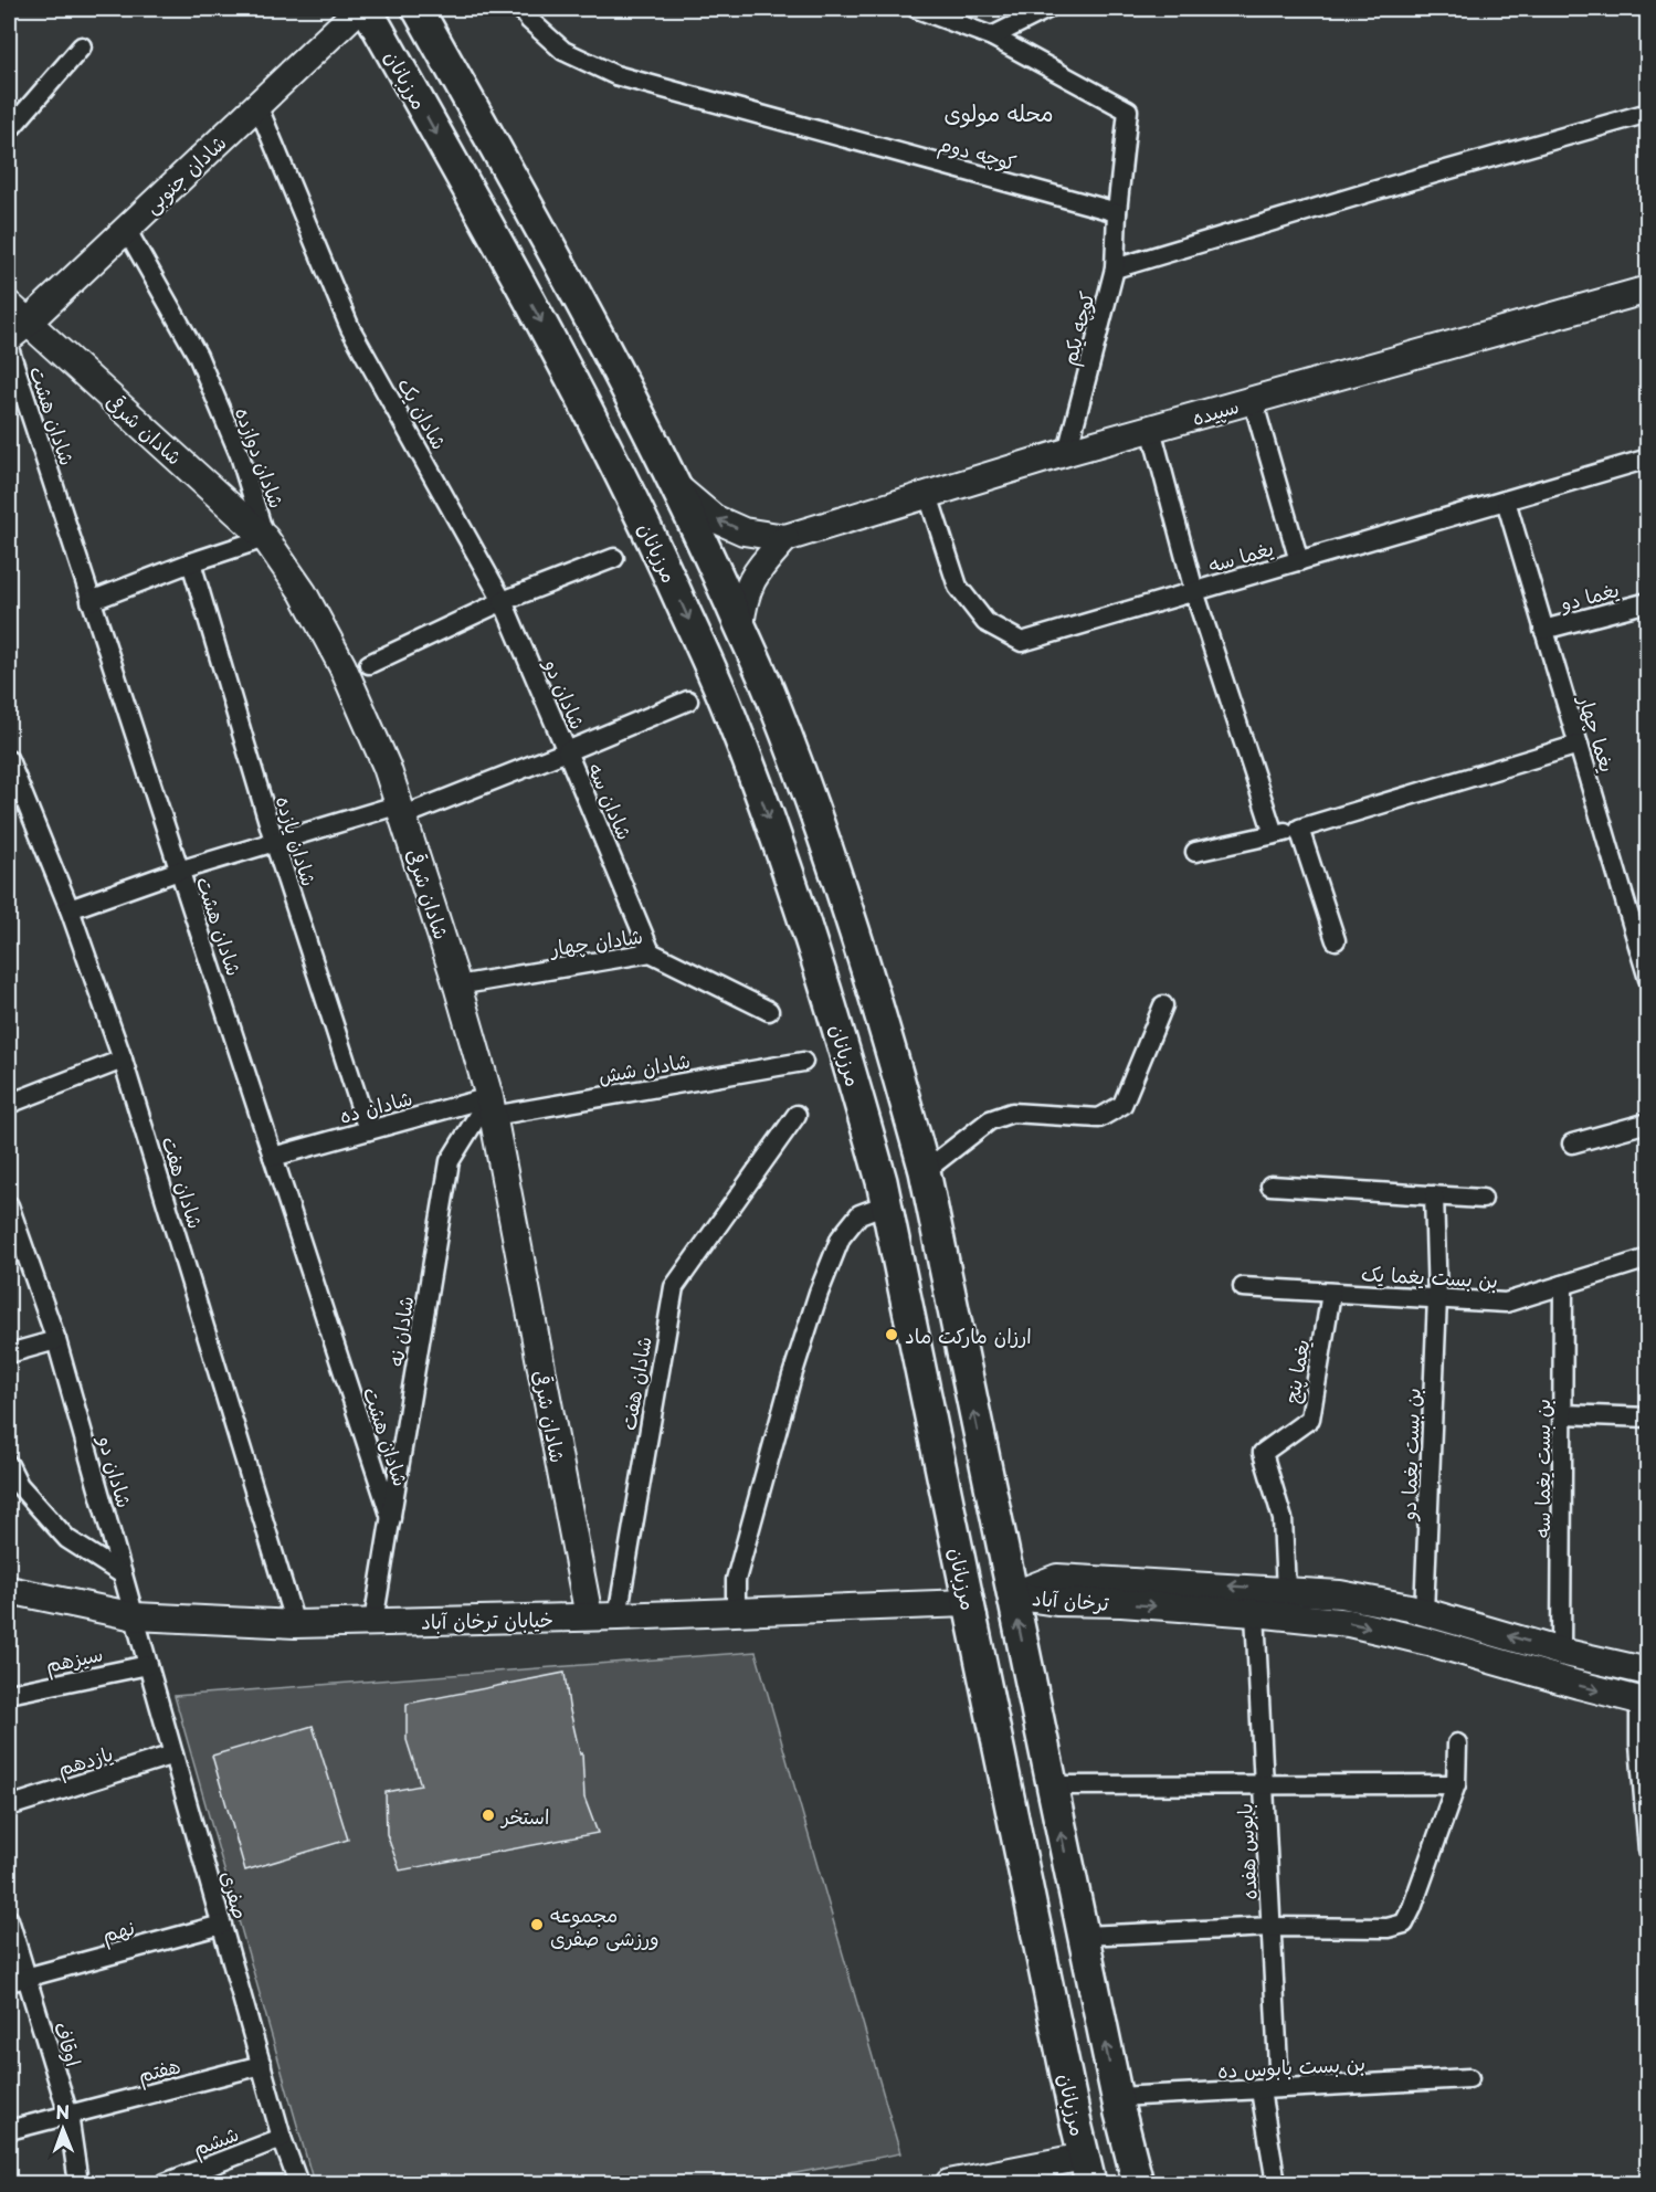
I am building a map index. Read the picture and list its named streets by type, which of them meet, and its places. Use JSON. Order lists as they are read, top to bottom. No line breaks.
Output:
{"streets":{"main road":["مرزبانان"],"street":["کوچه دوم","شادان جنوبی","کوچه یکم","سپیده","شادان یک","شادان هشت","شادان شرقی","شادان دوازده","یغما سه","یغما دو","شادان دو","یغما چهار","شادان سه","شادان یازده","شادان چهار","شادان شش","شادان ده","شادان هفت","بن بست یغما یک","شادان نه","یغما پنج","بن بست یغما دو","بن بست یغما سه","ترخان آباد","خیابان ترخان آباد","سیزهم","یازدهم","بابوس هفده","صفری","نهم","اوقاف","بن بست بابوس ده","هفتم","ششم"]},"crossings":[["مرزبانان","خیابان ترخان آباد"],["کوچه دوم","کوچه یکم"],["شادان جنوبی","شادان یک"],["شادان جنوبی","شادان شرقی"],["شادان جنوبی","شادان دوازده"],["کوچه یکم","سپیده"],["سپیده","یغما سه"],["شادان یک","شادان دو"],["شادان هشت","شادان دوازده"],["شادان هشت","شادان دو"],["شادان هشت","شادان ده"],["شادان هشت","شادان نه"],["شادان شرقی","شادان دوازده"],["شادان شرقی","شادان دو"],["شادان شرقی","شادان چهار"],["شادان شرقی","شادان شش"],["شادان شرقی","شادان ده"],["شادان شرقی","شادان نه"],["شادان شرقی","خیابان ترخان آباد"],["شادان دوازده","شادان یازده"],["یغما سه","یغما چهار"],["یغما دو","یغما چهار"],["شادان دو","شادان سه"],["شادان دو","شادان یازده"],["شادان دو","شادان هفت"],["شادان دو","خیابان ترخان آباد"],["شادان دو","صفری"],["شادان سه","شادان چهار"],["شادان یازده","شادان ده"],["شادان شش","شادان ده"],["شادان شش","شادان نه"],["شادان ده","شادان نه"],["شادان هفت","خیابان ترخان آباد"],["بن بست یغما یک","یغما پنج"],["بن بست یغما یک","بن بست یغما دو"],["بن بست یغما یک","بن بست یغما سه"],["شادان نه","خیابان ترخان آباد"],["یغما پنج","ترخان آباد"],["بن بست یغما دو","ترخان آباد"],["بن بست یغما سه","ترخان آباد"],["ترخان آباد","بابوس هفده"],["خیابان ترخان آباد","صفری"],["سیزهم","صفری"],["یازدهم","صفری"],["بابوس هفده","بن بست بابوس ده"],["صفری","نهم"],["صفری","هفتم"],["صفری","ششم"],["نهم","اوقاف"],["اوقاف","هفتم"]],"districts":["محله مولوی"],"places":["ارزان مارکت ماد","استخر","مجموعه ورزشی صفری"],"north":"top"}
